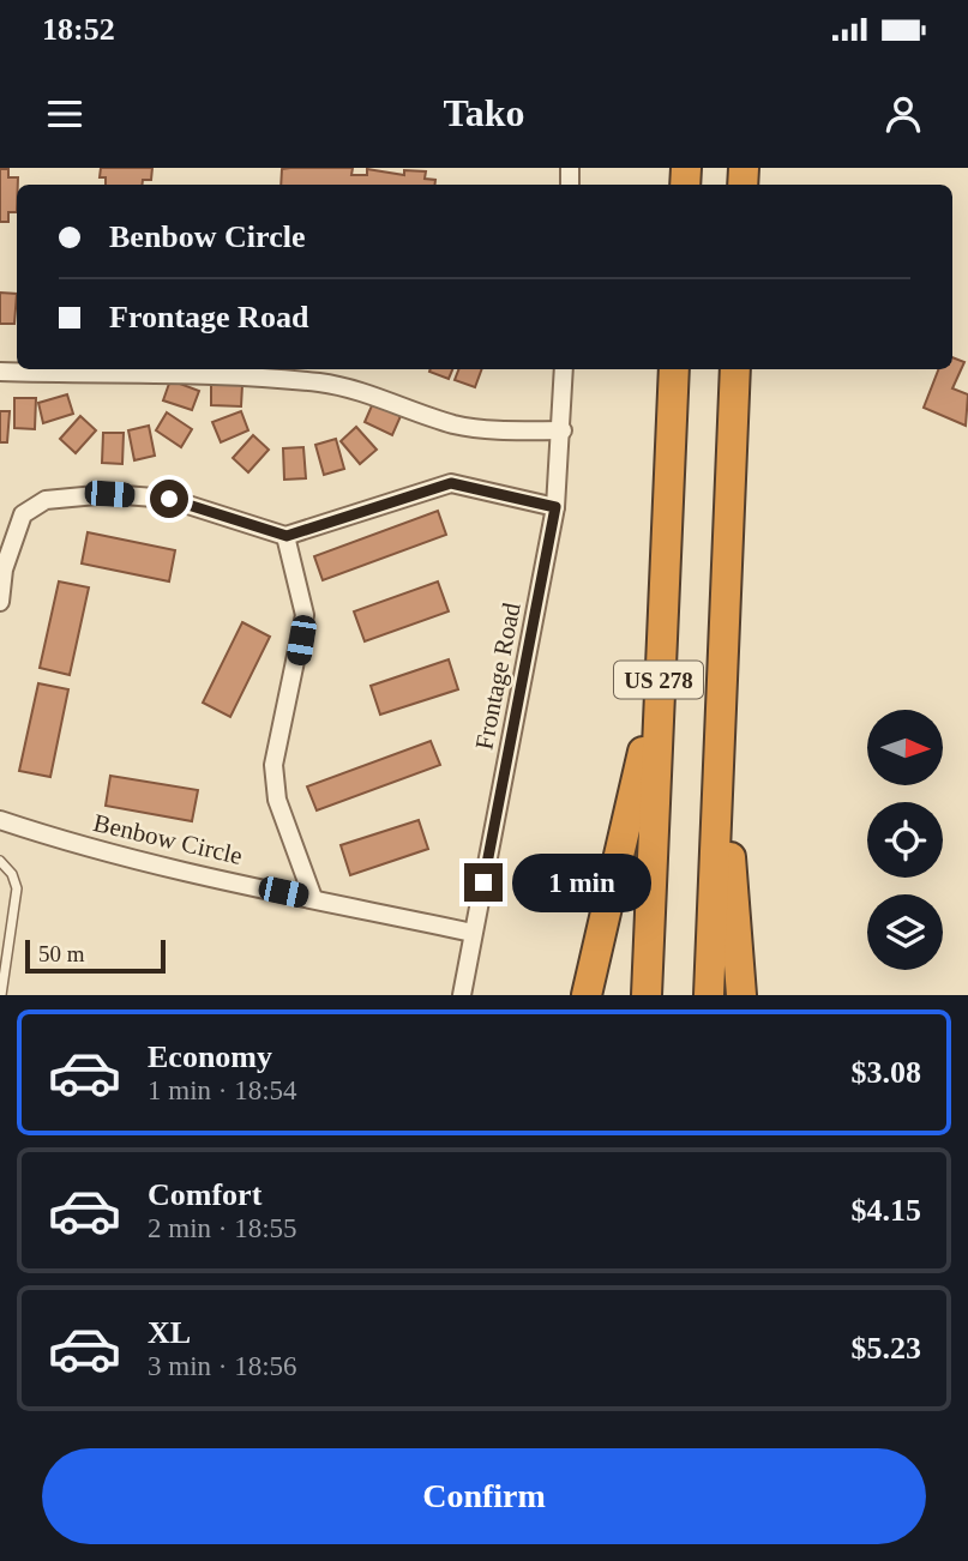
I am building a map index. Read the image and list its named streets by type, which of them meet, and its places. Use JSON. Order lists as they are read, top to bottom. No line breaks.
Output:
{"streets":{"highway":["US 278"],"street":["Frontage Road","Benbow Circle"]},"crossings":[["Frontage Road","Benbow Circle"]],"scale_bar":"50 m","north":"right","page":{"status":"18:52","header":"Tako","banner":["Benbow Circle","Frontage Road"],"bubble":"1 min","scale":"50 m","list":[{"name":"Economy","note":"1 min · 18:54","value":"$3.08"},{"name":"Comfort","note":"2 min · 18:55","value":"$4.15"},{"name":"XL","note":"3 min · 18:56","value":"$5.23"}],"buttons":"Confirm"}}
